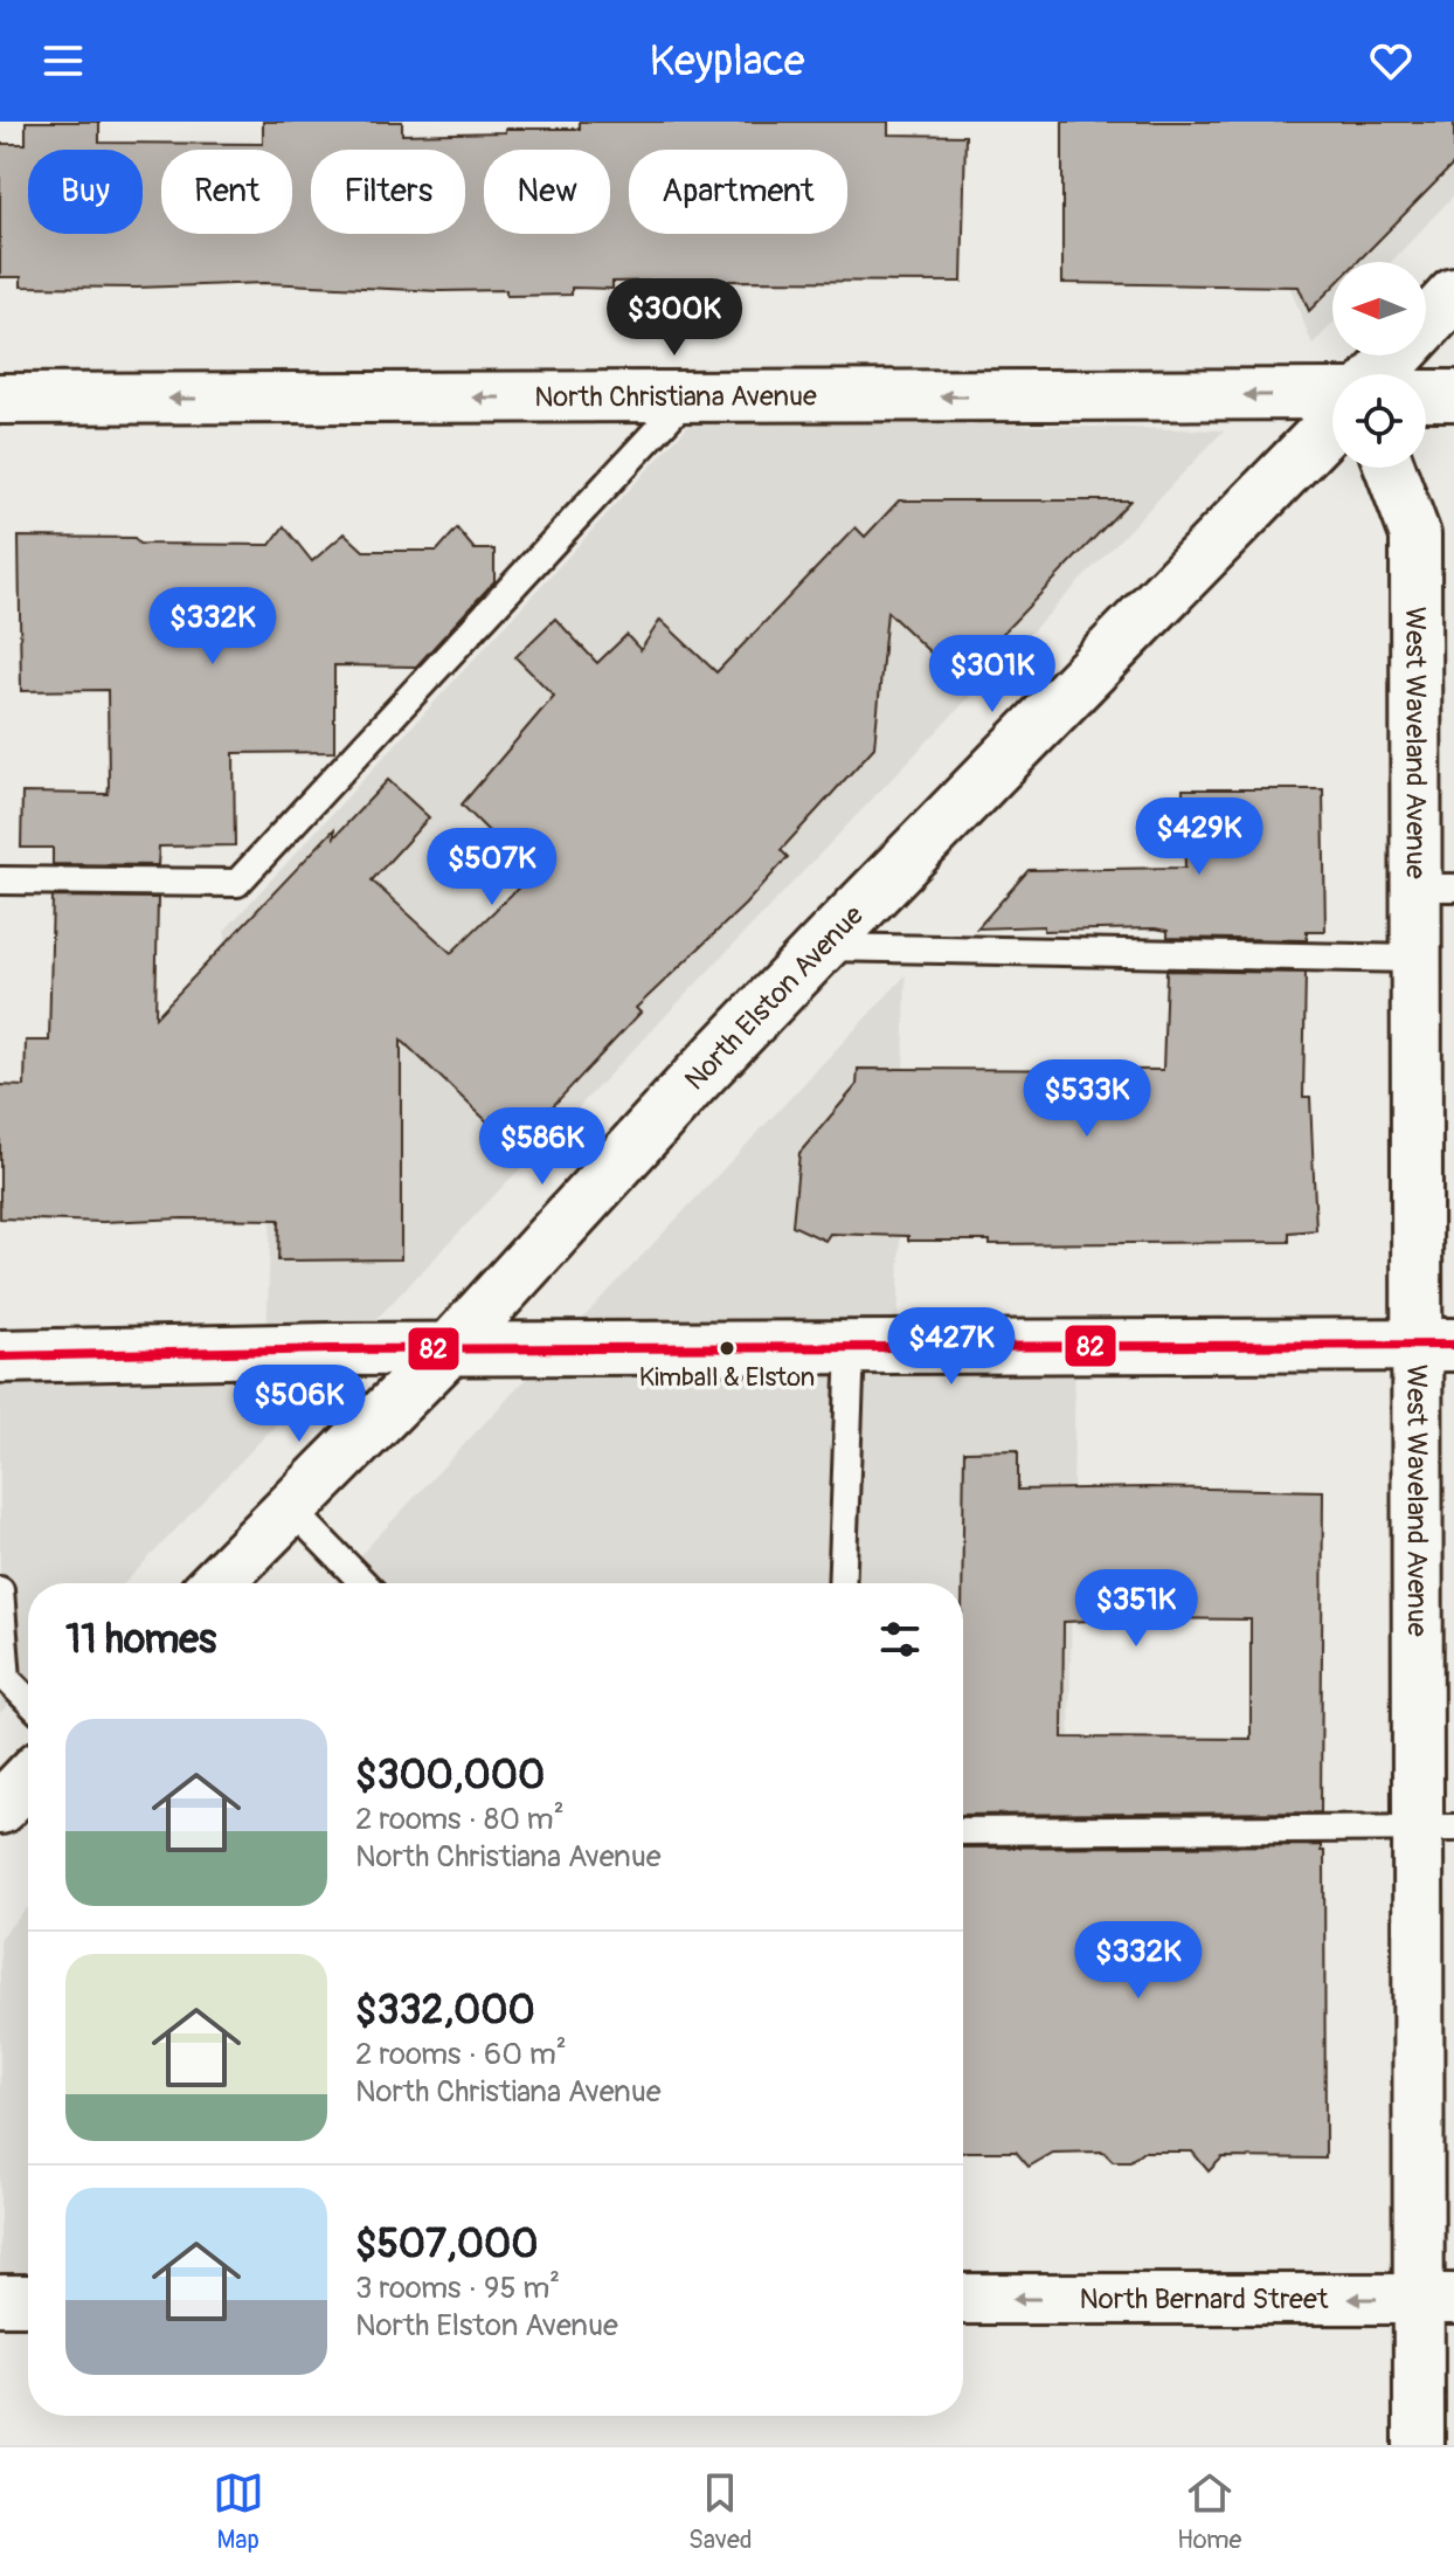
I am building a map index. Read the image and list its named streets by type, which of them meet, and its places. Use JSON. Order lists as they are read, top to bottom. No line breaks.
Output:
{"streets":{"main road":["North Elston Avenue"],"street":["North Christiana Avenue","West Waveland Avenue","North Bernard Street"]},"crossings":[["West Waveland Avenue","North Bernard Street"]],"one_way":["North Christiana Avenue","North Bernard Street"],"places":["Kimball & Elston"],"lines":["transit line 82"],"north":"left","page":{"header":"Keyplace","chip":["Buy","Rent","Filters","New","Apartment"],"price":["$300K","$332K","$301K","$429K","$507K","$533K","$586K","$427K","$506K","$351K","$332K"],"heading":"11 homes","list":[{"name":"$300,000","note":"2 rooms · 80 m² · North Christiana Avenue"},{"name":"$332,000","note":"2 rooms · 60 m² · North Christiana Avenue"},{"name":"$507,000","note":"3 rooms · 95 m² · North Elston Avenue"}],"tabs":["Map","Saved","Home"]}}
